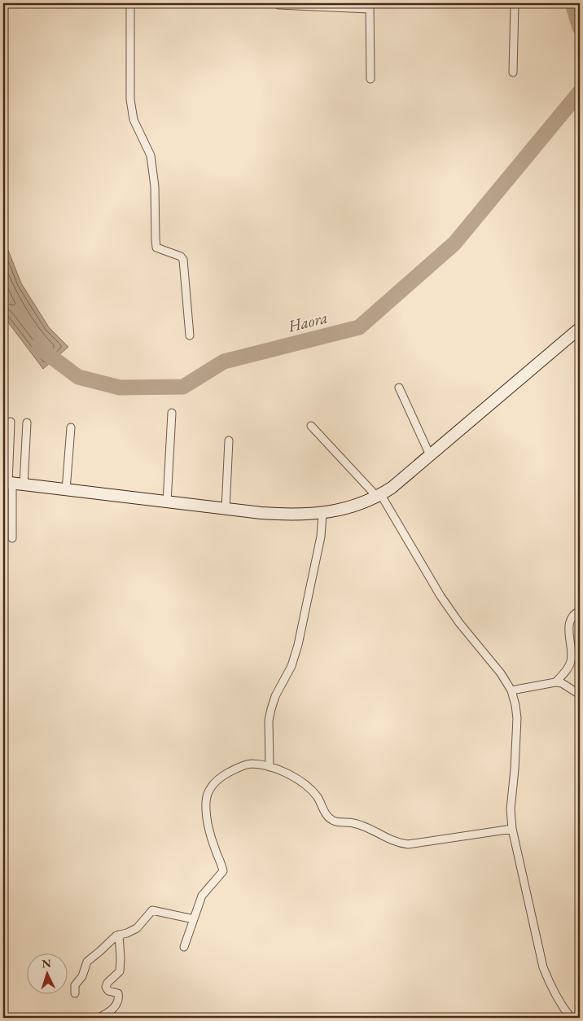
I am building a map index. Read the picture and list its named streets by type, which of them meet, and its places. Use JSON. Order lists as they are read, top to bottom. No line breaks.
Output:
{"water":["Haora"],"north":"top"}
